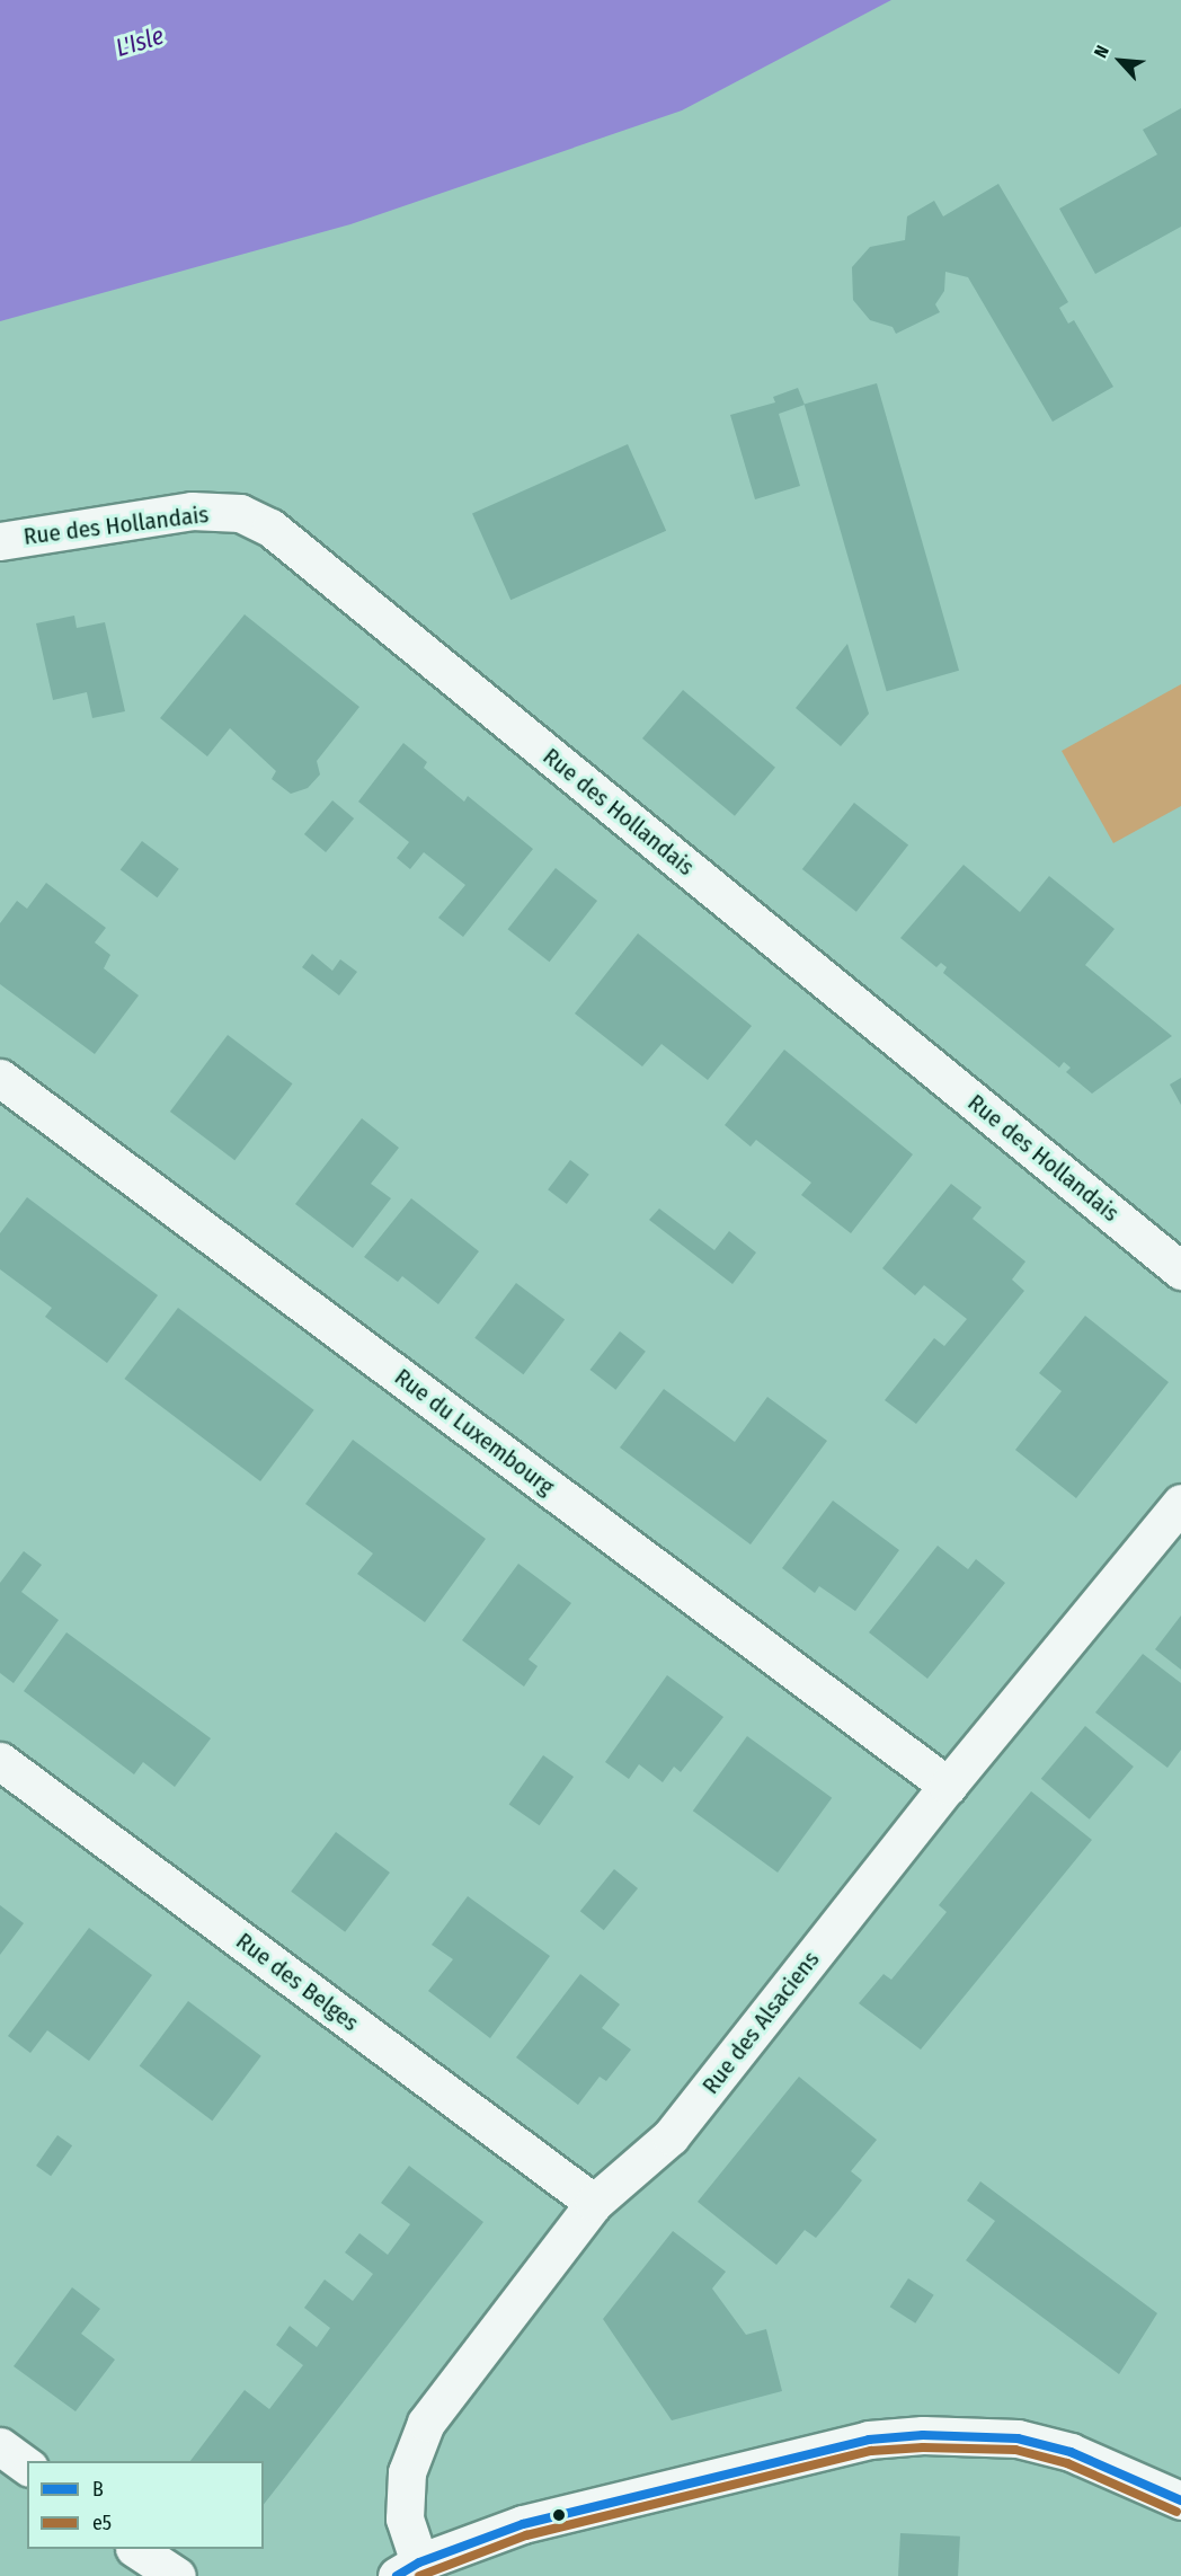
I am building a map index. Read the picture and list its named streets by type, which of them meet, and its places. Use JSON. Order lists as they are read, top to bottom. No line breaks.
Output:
{"streets":{"street":["Rue des Hollandais","Rue du Luxembourg","Rue des Belges","Rue des Alsaciens"]},"crossings":[["Rue du Luxembourg","Rue des Alsaciens"],["Rue des Belges","Rue des Alsaciens"]],"water":["L'Isle"],"lines":["transit line B","transit line e5"],"legend":["B","e5"],"north":"top left"}
